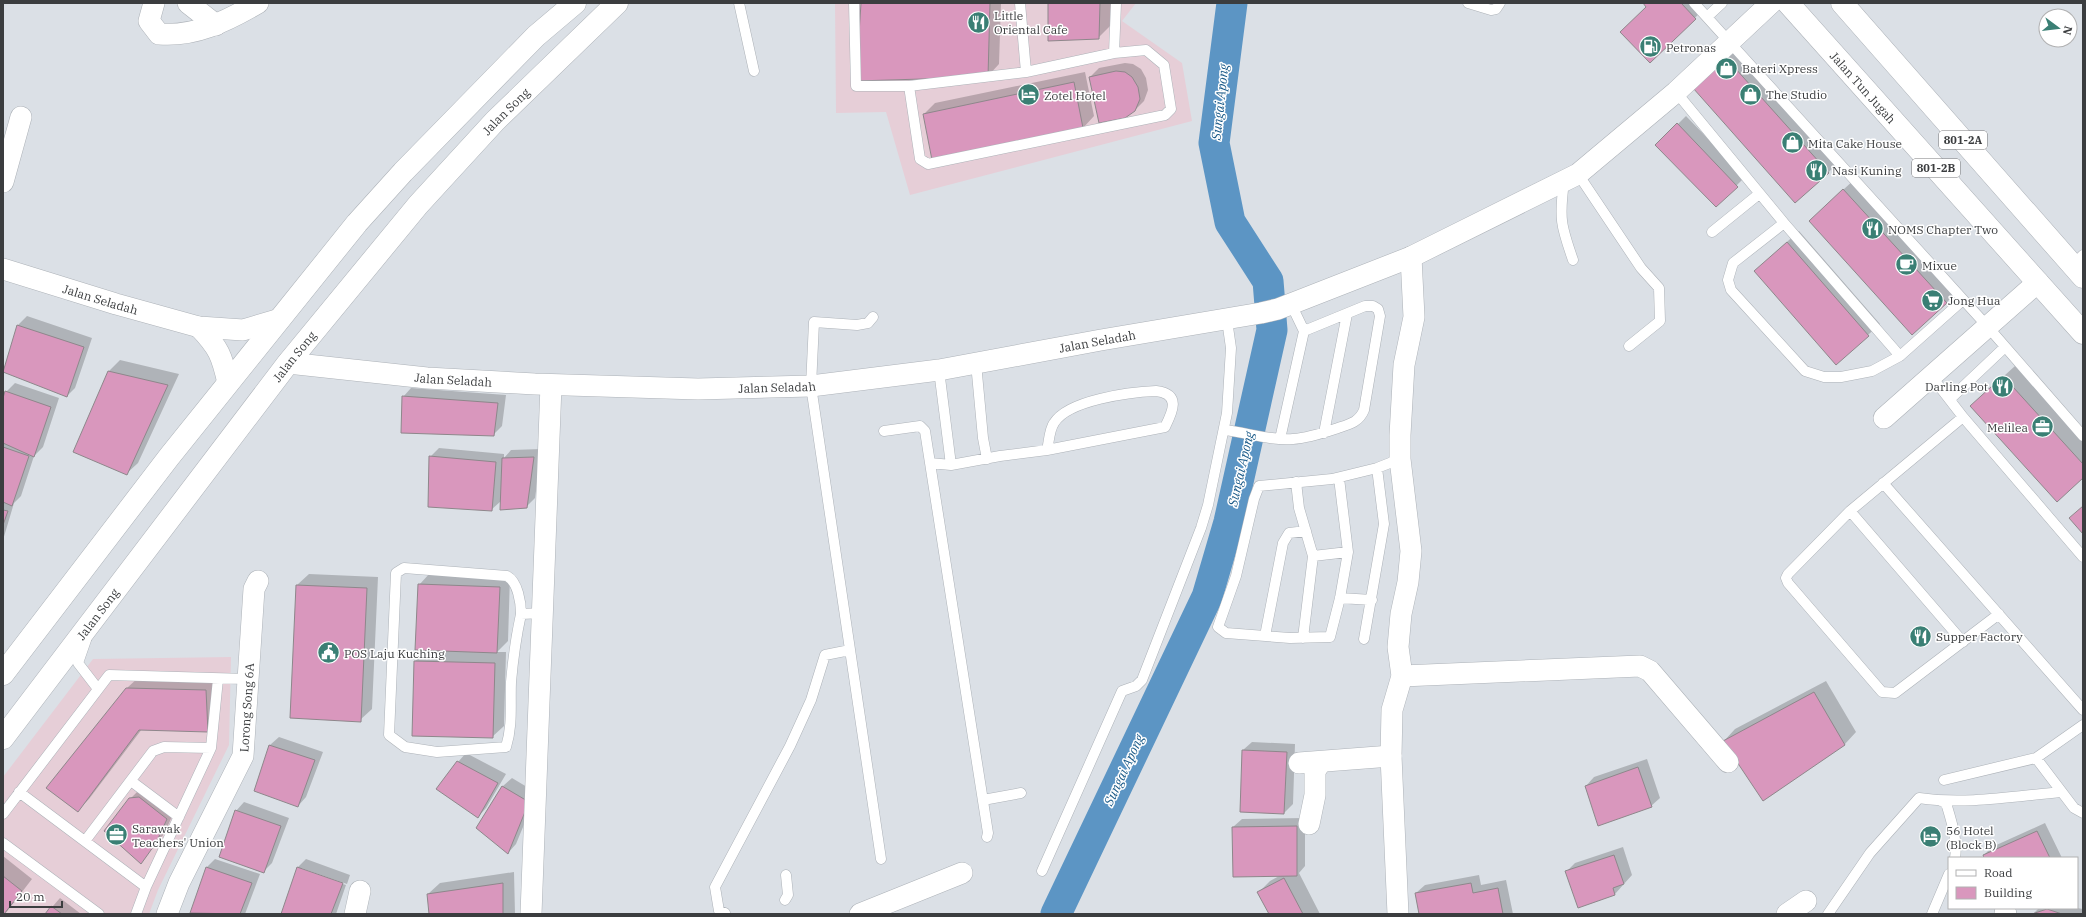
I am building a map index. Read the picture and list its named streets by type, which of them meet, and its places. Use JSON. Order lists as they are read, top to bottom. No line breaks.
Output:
{"streets":{"main road":["Jalan Tun Jugah","Jalan Song","801-2A","801-2B"],"street":["Jalan Seladah","Lorong Song 6A"]},"crossings":[["Jalan Song","Jalan Seladah"]],"water":["Sungai Apong"],"places":{"restaurant":["Little Oriental Cafe","Nasi Kuning","NOMS Chapter Two","Darling Pot","Supper Factory"],"fuel station":["Petronas"],"shop":["Bateri Xpress","The Studio","Mita Cake House"],"hotel":["Zotel Hotel","56 Hotel (Block B)"],"cafe":["Mixue"],"supermarket":["Jong Hua"],"office":["Melilea","Sarawak Teachers' Union"],"public building":["POS Laju Kuching"]},"legend":["Road","Building"],"scale_bar":"20 m","north":"right"}
